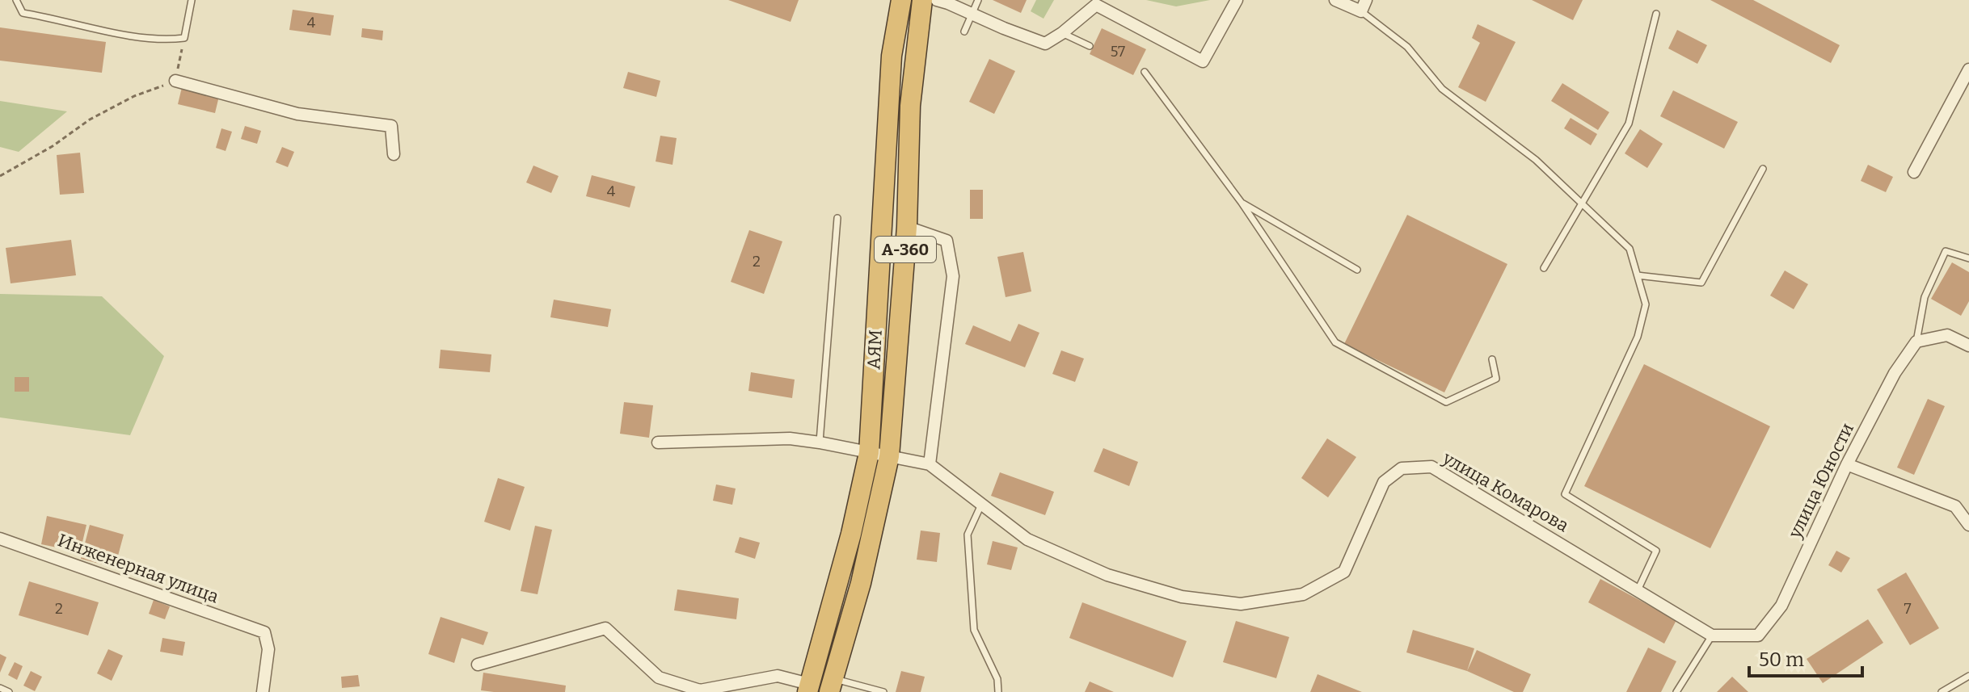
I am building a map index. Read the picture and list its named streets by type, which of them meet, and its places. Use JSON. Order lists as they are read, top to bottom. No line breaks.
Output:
{"streets":{"highway":["А-360","АЯМ"],"street":["улица Юности","улица Комарова","Инженерная улица"]},"crossings":[["улица Юности","улица Комарова"]],"house_numbers":["4","57","4","2","2","7"],"scale_bar":"50 m"}
